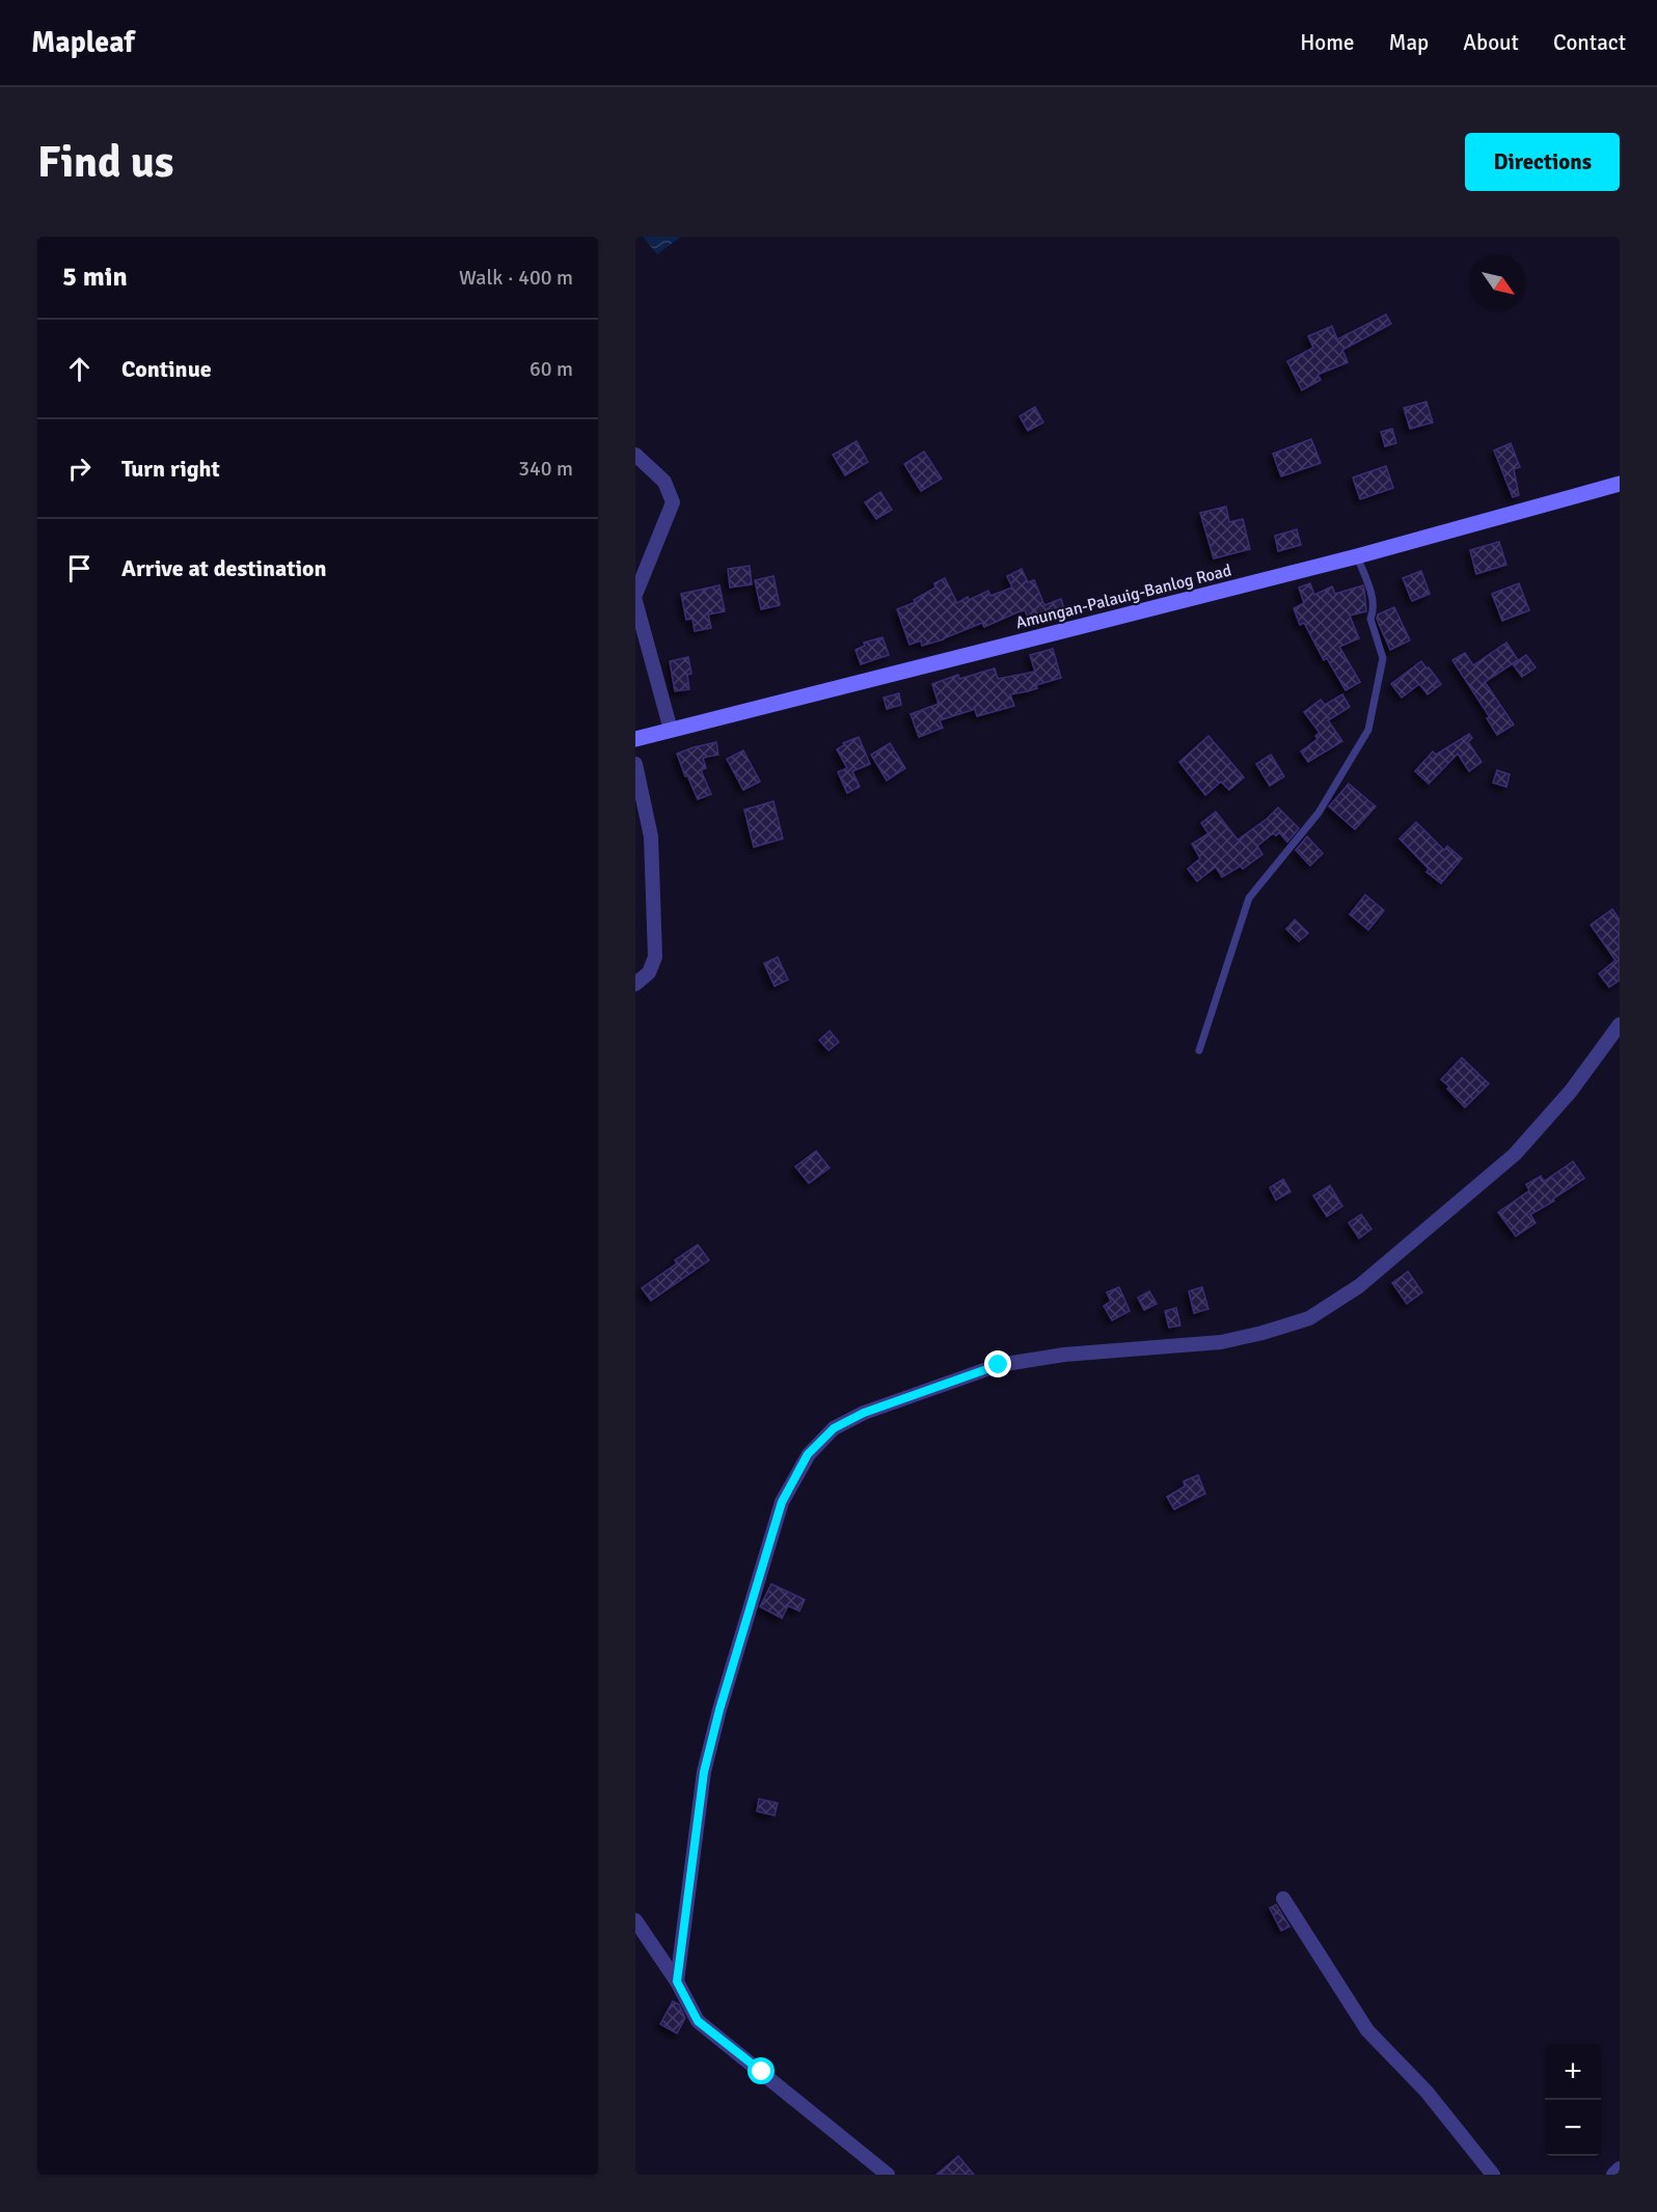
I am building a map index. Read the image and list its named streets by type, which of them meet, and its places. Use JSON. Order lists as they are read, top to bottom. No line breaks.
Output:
{"streets":{"main road":["Amungan-Palauig-Banlog Road"]},"north":"bottom right","page":{"header":"Mapleaf","nav":["Home","Map","About","Contact"],"buttons":"Directions","title":"Find us","heading":["5 min","Walk · 400 m"],"list":[["Continue","60 m"],["Turn right","340 m"],"Arrive at destination"],"map_buttons":["+","−"]}}
